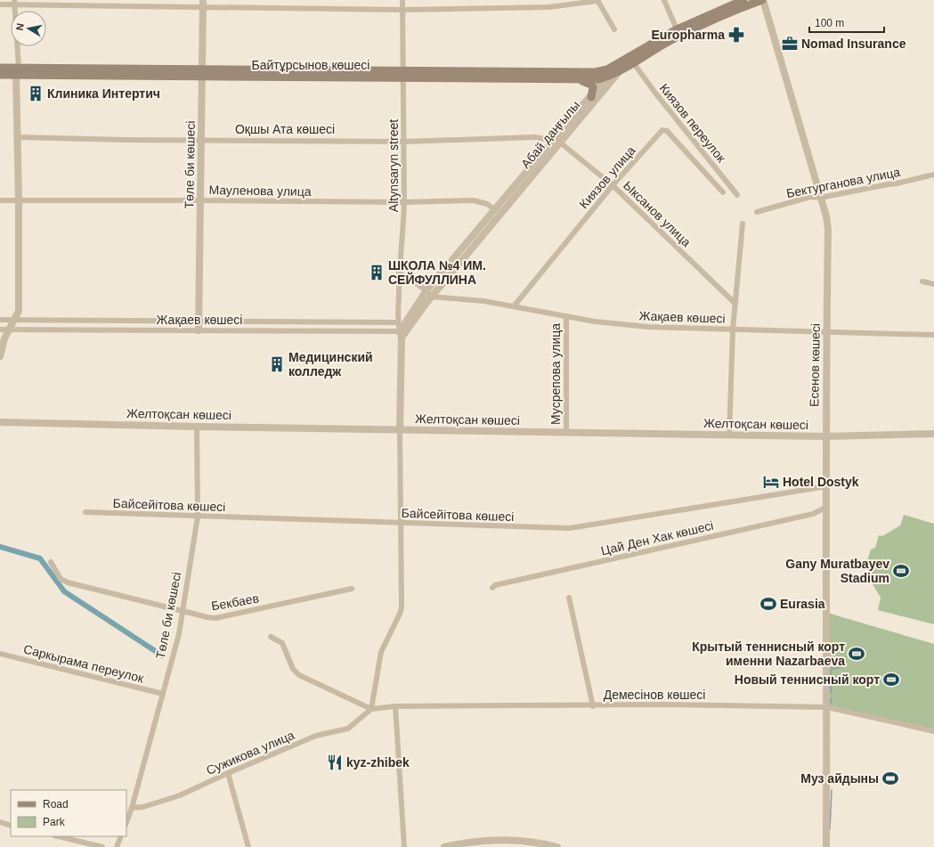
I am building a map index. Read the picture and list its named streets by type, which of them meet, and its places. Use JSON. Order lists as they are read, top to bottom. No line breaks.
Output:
{"streets":{"main road":["Байтұрсынов көшесі","Абай даңғылы"],"street":["Киязов переулок","Оқшы Ата көшесі","Төле би көшесі","Altynsaryn street","Киязов улица","Бектурганова улица","Мауленова улица","Ыксанов улица","Жақаев көшесі","Есенов көшесі","Мусрепова улица","Желтоқсан көшесі","Байсейітова көшесі","Цай Ден Хак көшесі","Бекбаев","Саркырама переулок","Демесінов көшесі","Сужикова улица"]},"crossings":[["Байтұрсынов көшесі","Абай даңғылы"],["Байтұрсынов көшесі","Төле би көшесі"],["Байтұрсынов көшесі","Altynsaryn street"],["Киязов переулок","Абай даңғылы"],["Оқшы Ата көшесі","Абай даңғылы"],["Оқшы Ата көшесі","Төле би көшесі"],["Оқшы Ата көшесі","Altynsaryn street"],["Абай даңғылы","Altynsaryn street"],["Абай даңғылы","Мауленова улица"],["Абай даңғылы","Ыксанов улица"],["Абай даңғылы","Жақаев көшесі"],["Абай даңғылы","Есенов көшесі"],["Төле би көшесі","Мауленова улица"],["Төле би көшесі","Жақаев көшесі"],["Төле би көшесі","Желтоқсан көшесі"],["Төле би көшесі","Байсейітова көшесі"],["Төле би көшесі","Бекбаев"],["Төле би көшесі","Саркырама переулок"],["Төле би көшесі","Сужикова улица"],["Altynsaryn street","Мауленова улица"],["Altynsaryn street","Жақаев көшесі"],["Киязов улица","Ыксанов улица"],["Киязов улица","Жақаев көшесі"],["Бектурганова улица","Есенов көшесі"],["Жақаев көшесі","Есенов көшесі"],["Жақаев көшесі","Мусрепова улица"],["Есенов көшесі","Желтоқсан көшесі"],["Есенов көшесі","Байсейітова көшесі"],["Есенов көшесі","Цай Ден Хак көшесі"],["Есенов көшесі","Демесінов көшесі"],["Мусрепова улица","Желтоқсан көшесі"],["Демесінов көшесі","Сужикова улица"]],"places":{"pharmacy":["Europharma"],"office":["Nomad Insurance"],"building":["Клиника Интертич","ШКОЛА №4 ИМ. СЕЙФУЛЛИНА","Медицинский колледж"],"hotel":["Hotel Dostyk"],"sports":["Gany Muratbayev Stadium","Eurasia","Крытый теннисный корт именни Nazarbaeva","Новый теннисный корт","Муз айдыны"],"restaurant":["kyz-zhibek"]},"legend":["Road","Park"],"scale_bar":"100 m","north":"left"}
